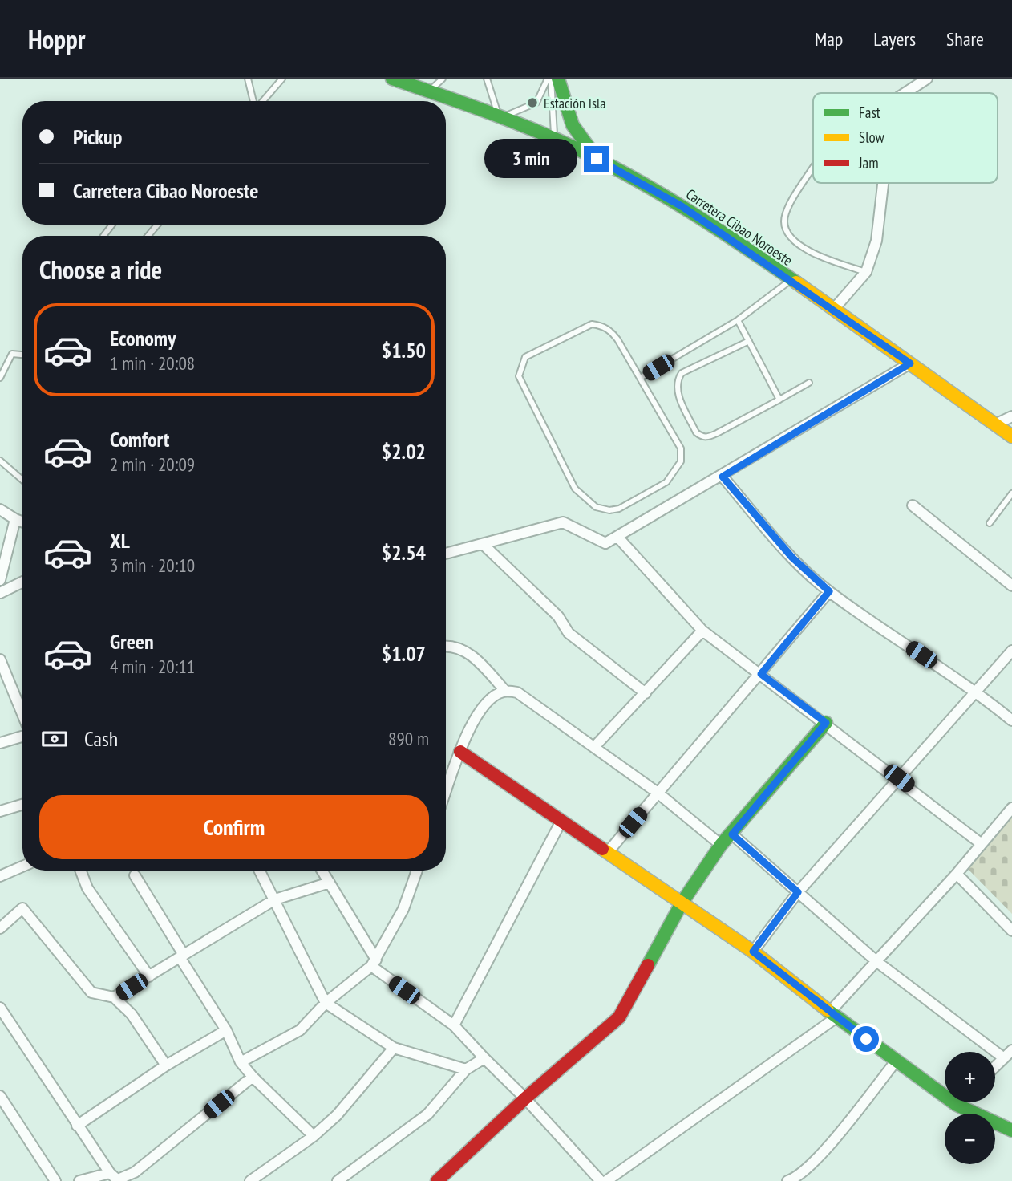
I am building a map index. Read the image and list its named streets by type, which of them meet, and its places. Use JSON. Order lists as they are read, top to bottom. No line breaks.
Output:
{"streets":{"street":["Carretera Cibao Noroeste"]},"places":["Estación Isla"],"legend":["Fast","Slow","Jam"],"page":{"header":"Hoppr","nav":["Map","Layers","Share"],"banner":["Pickup","Carretera Cibao Noroeste"],"bubble":"3 min","heading":"Choose a ride","list":[{"name":"Economy","note":"1 min · 20:08","value":"$1.50"},{"name":"Comfort","note":"2 min · 20:09","value":"$2.02"},{"name":"XL","note":"3 min · 20:10","value":"$2.54"},{"name":"Green","note":"4 min · 20:11","value":"$1.07"}],"pay":["Cash","890 m"],"buttons":"Confirm","map_buttons":["+","−"]}}
